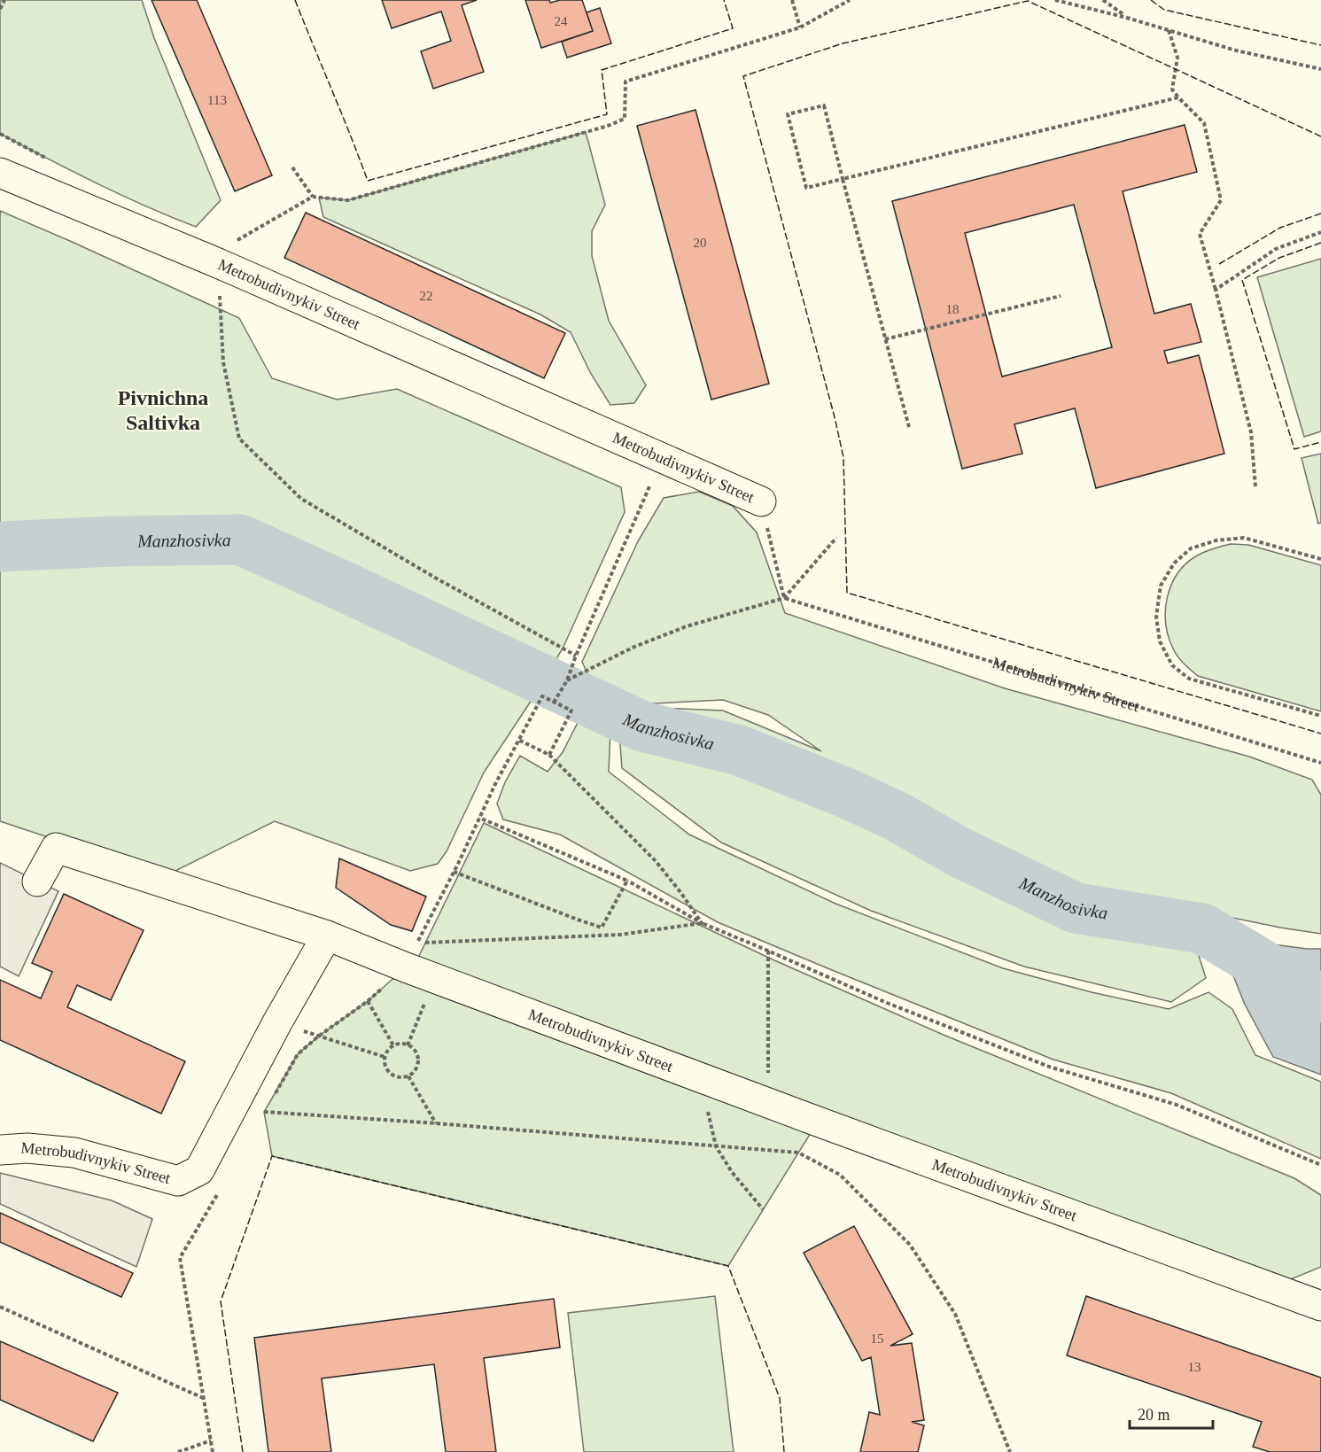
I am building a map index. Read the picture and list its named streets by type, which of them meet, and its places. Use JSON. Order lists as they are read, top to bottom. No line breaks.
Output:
{"streets":{"street":["Metrobudivnykiv Street"]},"districts":["Pivnichna Saltivka"],"water":["Manzhosivka"],"house_numbers":["24","113","20","22","18","15","13"],"scale_bar":"20 m"}
